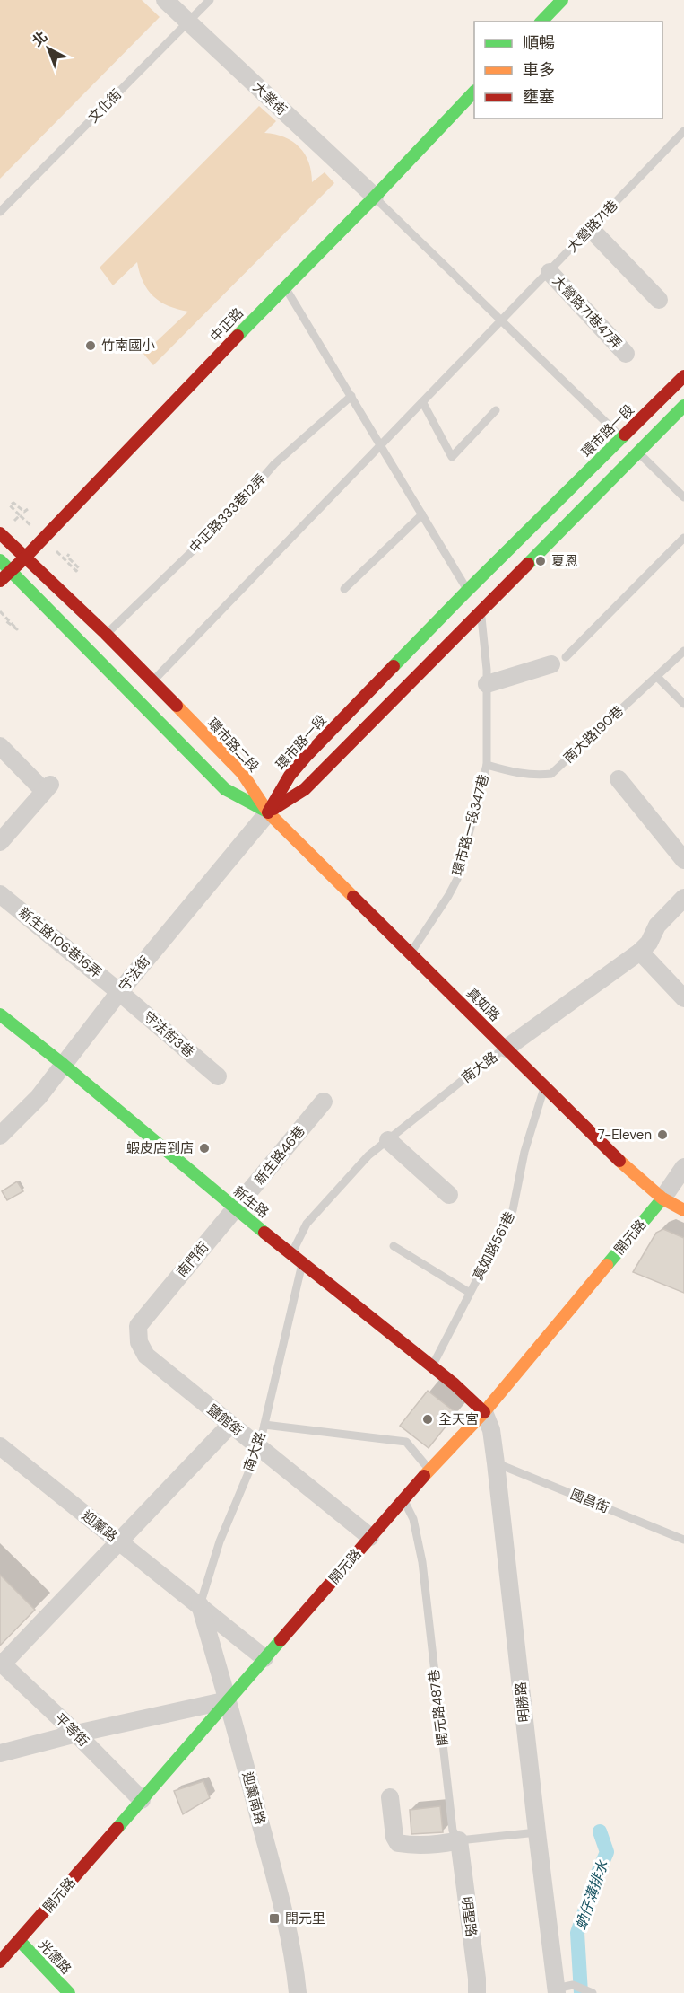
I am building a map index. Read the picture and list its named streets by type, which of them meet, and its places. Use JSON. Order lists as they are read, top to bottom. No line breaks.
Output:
{"streets":{"main road":["中正路","環市路一段","環市路二段","真如路","新生路","開元路","光德路"],"street":["大業街","大營路71巷47弄","新生路106巷16弄","守法街","守法街3巷","南大路","新生路46巷","南門街","鹽館街","迎薰路","明勝路","平等街","迎薰南路","明聖路"],"lane":["文化街","大營路71巷","中正路333巷12弄","南大路190巷","環市路一段347巷","真如路561巷","國昌街","開元路487巷"]},"crossings":[["大業街","文化街"],["大業街","中正路"],["大營路71巷","大營路71巷47弄"],["大營路71巷","環市路二段"],["中正路","環市路二段"],["環市路一段","環市路二段"],["環市路一段","環市路一段347巷"],["環市路一段","守法街"],["環市路一段","真如路"],["中正路333巷12弄","環市路二段"],["南大路190巷","環市路一段347巷"],["環市路二段","守法街"],["環市路二段","真如路"],["環市路一段347巷","真如路"],["新生路106巷16弄","守法街"],["新生路106巷16弄","守法街3巷"],["守法街","真如路"],["守法街","守法街3巷"],["守法街","新生路"],["真如路","南大路"],["真如路","開元路"],["真如路","真如路561巷"],["南大路","新生路"],["南大路","鹽館街"],["南大路","迎薰路"],["南大路","迎薰南路"],["新生路46巷","新生路"],["新生路46巷","南門街"],["新生路","開元路"],["新生路","真如路561巷"],["新生路","南門街"],["新生路","明勝路"],["開元路","鹽館街"],["開元路","迎薰路"],["開元路","明勝路"],["開元路","開元路487巷"],["開元路","平等街"],["開元路","迎薰南路"],["開元路","光德路"],["南門街","鹽館街"],["國昌街","明勝路"],["迎薰路","迎薰南路"],["開元路487巷","明聖路"]],"water":["蚋仔溝排水"],"places":{"other":["竹南國小","夏恩","7-Eleven","蝦皮店到店","全天宮"],"transit":["開元里"]},"legend":["順暢","車多","壅塞"],"north":"top left"}
